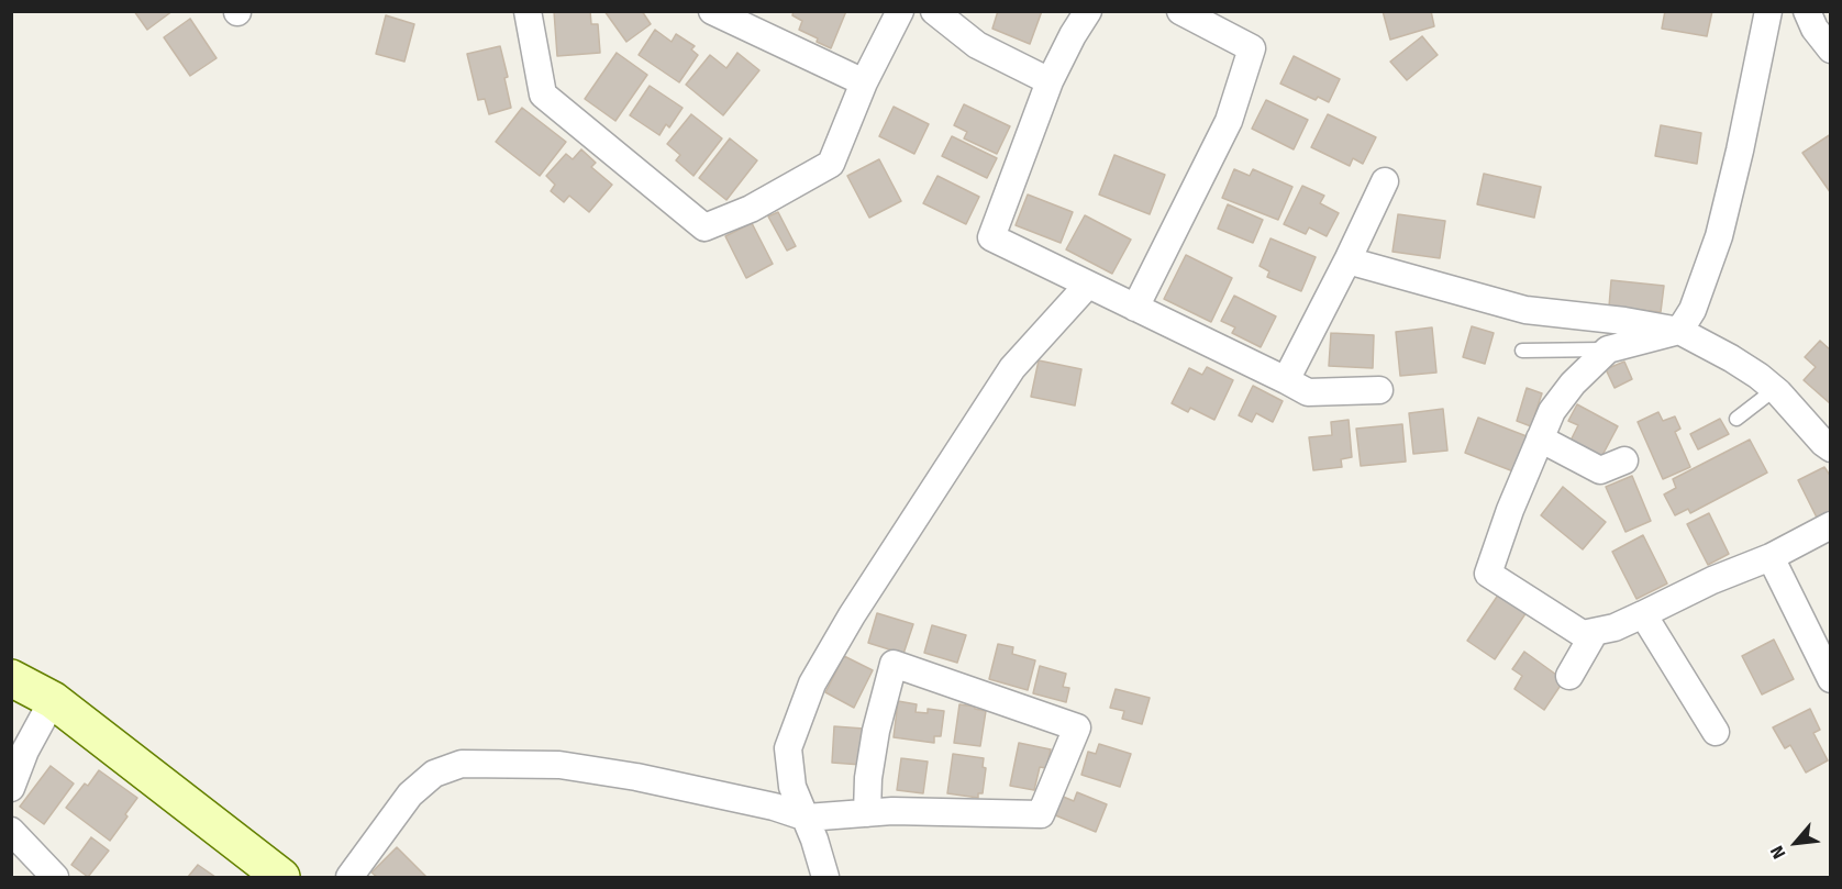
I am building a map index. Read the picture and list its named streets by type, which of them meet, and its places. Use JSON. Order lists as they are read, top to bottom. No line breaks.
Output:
{"north":"bottom left"}
